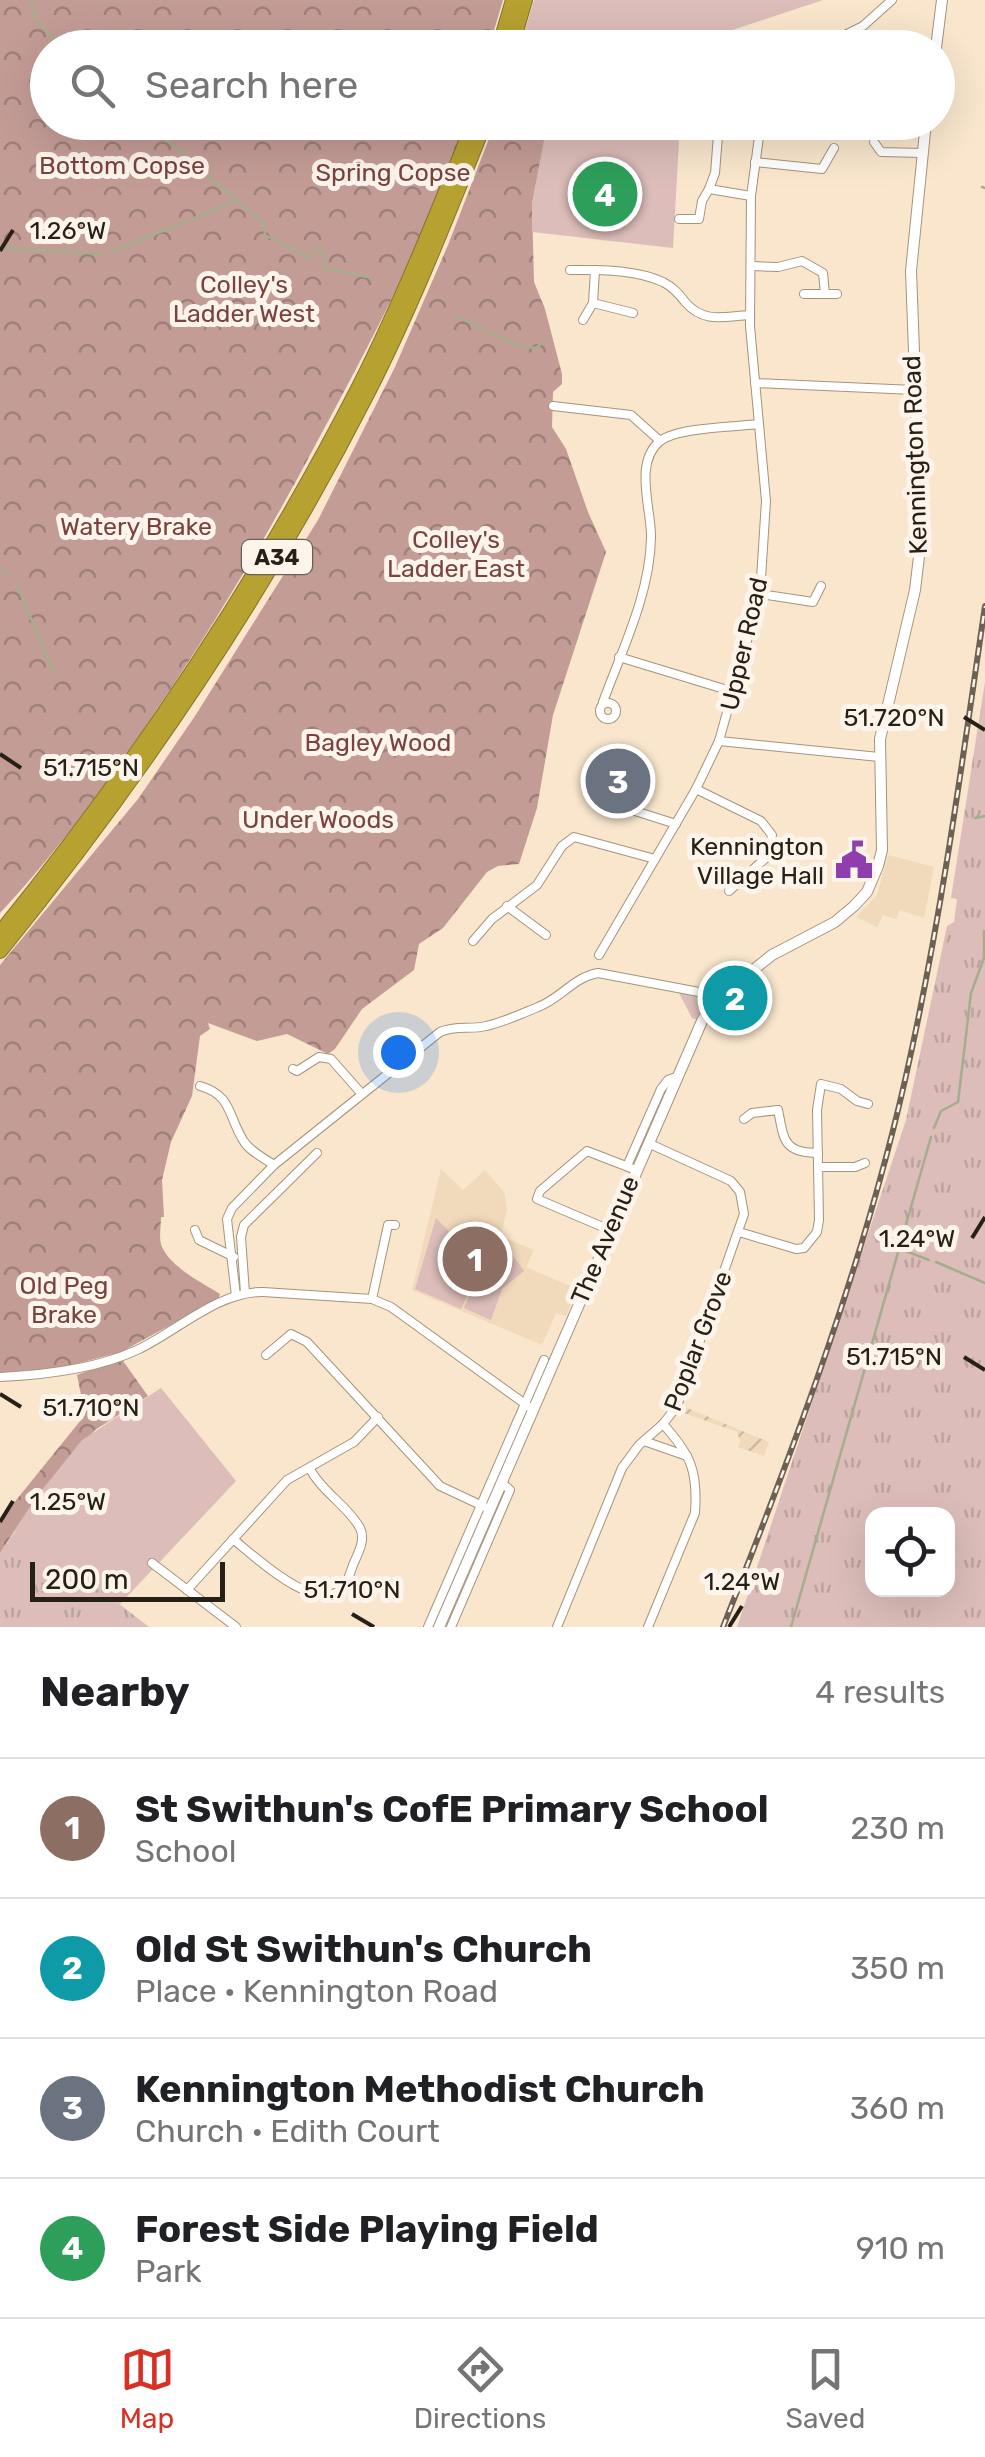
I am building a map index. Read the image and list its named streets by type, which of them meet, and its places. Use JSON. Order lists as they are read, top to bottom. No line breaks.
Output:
{"streets":{"highway":["A34"],"street":["Kennington Road","Upper Road","The Avenue","Poplar Grove"]},"crossings":[["Kennington Road","The Avenue"],["The Avenue","Poplar Grove"]],"parks":["Bottom Copse","Spring Copse","Colley's Ladder West","Watery Brake","Colley's Ladder East","Bagley Wood","Under Woods","Old Peg Brake"],"places":{"public building":["Kennington Village Hall"]},"scale_bar":"200 m","page":{"search":"Search here","pins":["4","3","2","1"],"scale":"200 m","heading":["Nearby","4 results"],"list":[{"mark":"1","name":"St Swithun's CofE Primary School","note":"School","value":"230 m"},{"mark":"2","name":"Old St Swithun's Church","note":"Place · Kennington Road","value":"350 m"},{"mark":"3","name":"Kennington Methodist Church","note":"Church · Edith Court","value":"360 m"},{"mark":"4","name":"Forest Side Playing Field","note":"Park","value":"910 m"}],"nav":["Map","Directions","Saved"]},"coordinates":["1.26°W","51.720°N","51.715°N","1.24°W","51.710°N","1.25°W"]}
